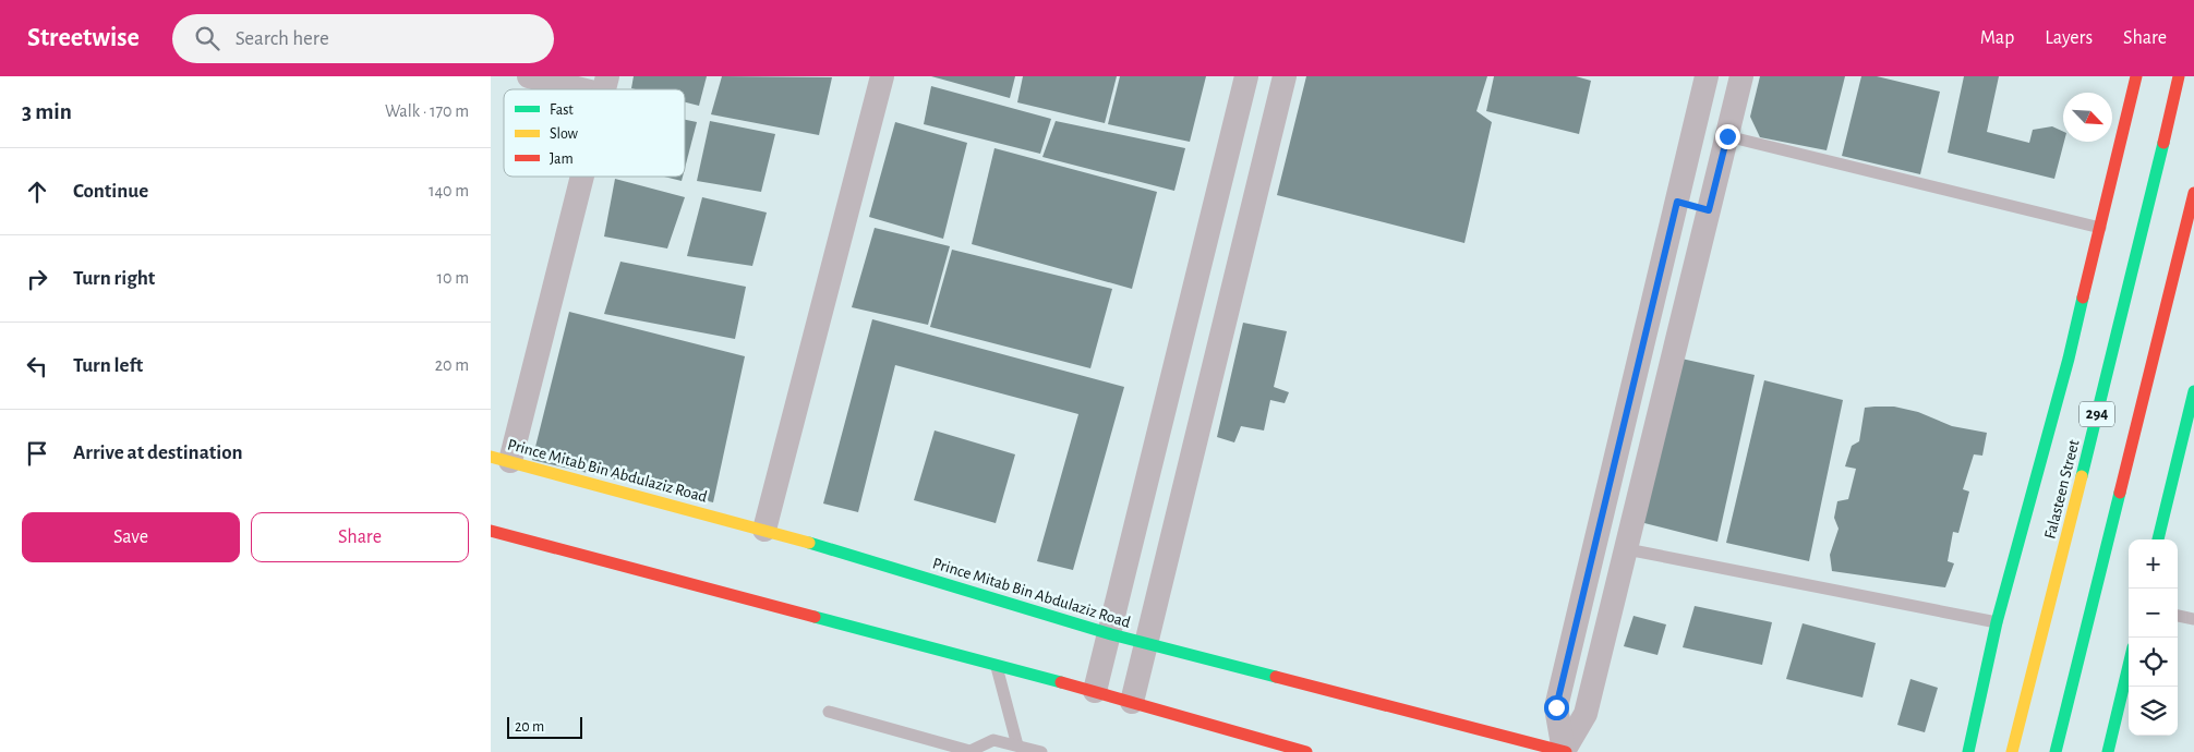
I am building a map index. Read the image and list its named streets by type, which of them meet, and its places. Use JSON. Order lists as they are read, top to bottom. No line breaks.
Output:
{"streets":{"main road":["294","Prince Mitab Bin Abdulaziz Road","Falasteen Street"]},"legend":["Fast","Slow","Jam"],"scale_bar":"20 m","north":"bottom right","page":{"header":"Streetwise","search":"Search here","nav":["Map","Layers","Share"],"heading":["3 min","Walk · 170 m"],"list":[["Continue","140 m"],["Turn right","10 m"],["Turn left","20 m"],"Arrive at destination"],"buttons":["Save","Share"],"map_buttons":["+","−"],"scale":"20 m"}}
